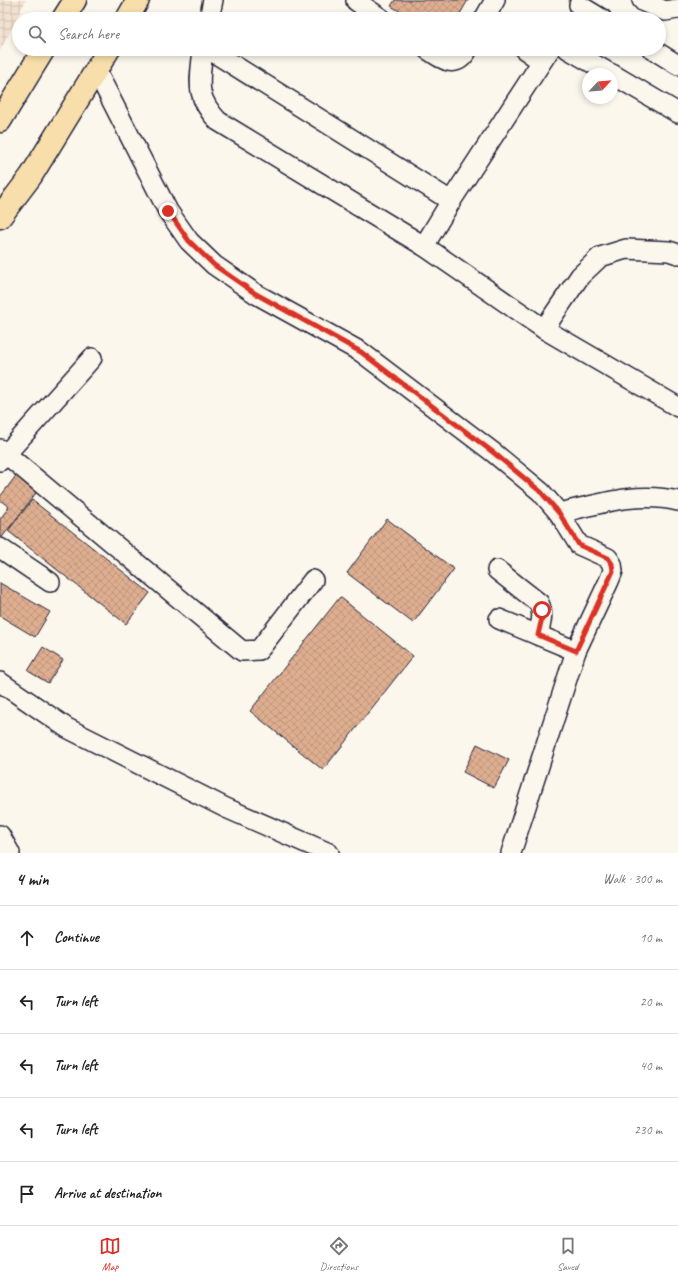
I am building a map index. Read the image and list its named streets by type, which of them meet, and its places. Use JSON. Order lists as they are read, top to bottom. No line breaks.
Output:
{"north":"top right","page":{"search":"Search here","heading":["4 min","Walk · 300 m"],"list":[["Continue","10 m"],["Turn left","20 m"],["Turn left","40 m"],["Turn left","230 m"],"Arrive at destination"],"nav":["Map","Directions","Saved"]}}
